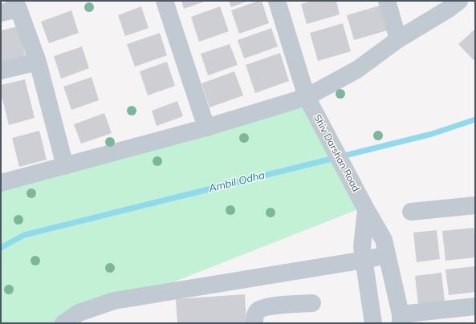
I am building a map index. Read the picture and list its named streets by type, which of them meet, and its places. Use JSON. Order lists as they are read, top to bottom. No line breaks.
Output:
{"streets":{"street":["Shiv Darshan Road"]},"water":["Ambil Odha"]}
